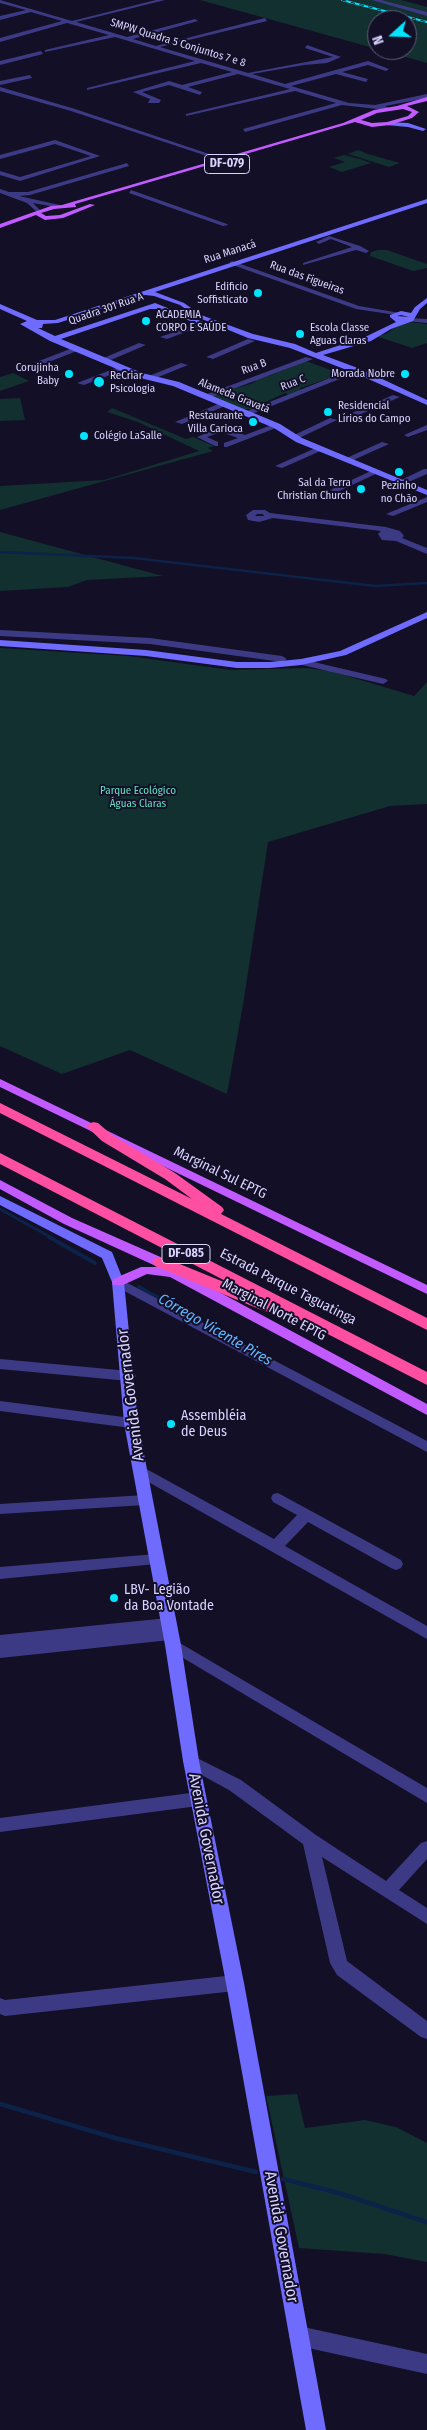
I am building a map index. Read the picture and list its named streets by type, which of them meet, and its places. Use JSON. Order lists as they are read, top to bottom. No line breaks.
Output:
{"streets":{"highway":["DF-085","Estrada Parque Taguatinga"],"main road":["DF-079","Marginal Sul EPTG","Marginal Norte EPTG"],"street":["SMPW Quadra 5 Conjuntos 7 e 8","Rua Manacá","Rua das Figueiras","Quadra 301 Rua A","Rua B","Rua C","Alameda Gravatá","Avenida Governador"]},"crossings":[["SMPW Quadra 5 Conjuntos 7 e 8","DF-079"],["Rua Manacá","Rua das Figueiras"],["Rua Manacá","Quadra 301 Rua A"],["Quadra 301 Rua A","Alameda Gravatá"],["Rua B","Alameda Gravatá"],["Rua C","Alameda Gravatá"]],"water":["Córrego Vicente Pires"],"parks":["Parque Ecológico Águas Claras"],"places":["Edificio Soffisticato","ACADEMIA CORPO E SAÚDE","Escola Classe Aguas Claras","Corujinha Baby","Morada Nobre","ReCriar Psicologia","Residencial Lírios do Campo","Restaurante Villa Carioca","Colégio LaSalle","Pezinho no Chão","Sal da Terra Christian Church","Assembléia de Deus","LBV- Legião da Boa Vontade"],"north":"left"}
